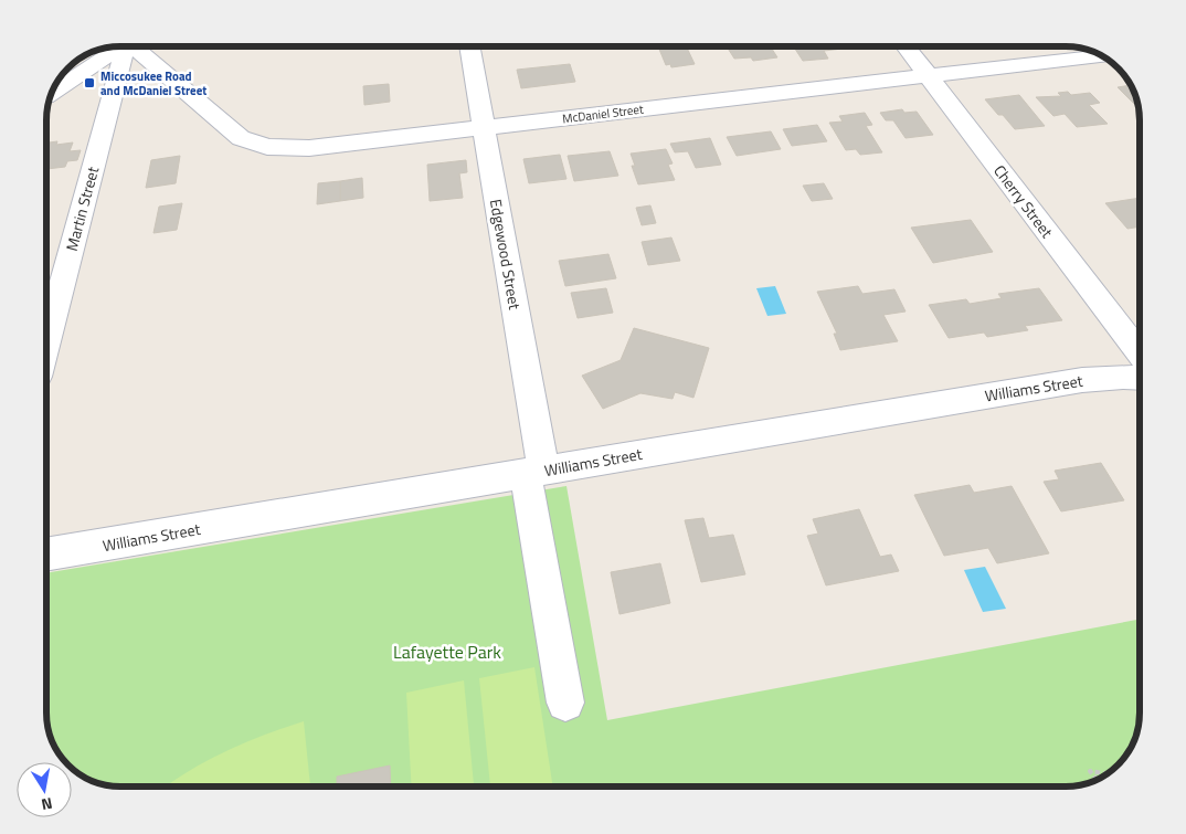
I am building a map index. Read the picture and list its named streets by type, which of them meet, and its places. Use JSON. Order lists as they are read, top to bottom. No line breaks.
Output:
{"streets":{"street":["McDaniel Street","Cherry Street","Martin Street","Edgewood Street","Williams Street"]},"crossings":[["McDaniel Street","Cherry Street"],["McDaniel Street","Edgewood Street"],["Edgewood Street","Williams Street"]],"parks":["Lafayette Park"],"places":{"transit":["Miccosukee Road and McDaniel Street"]},"north":"bottom"}
